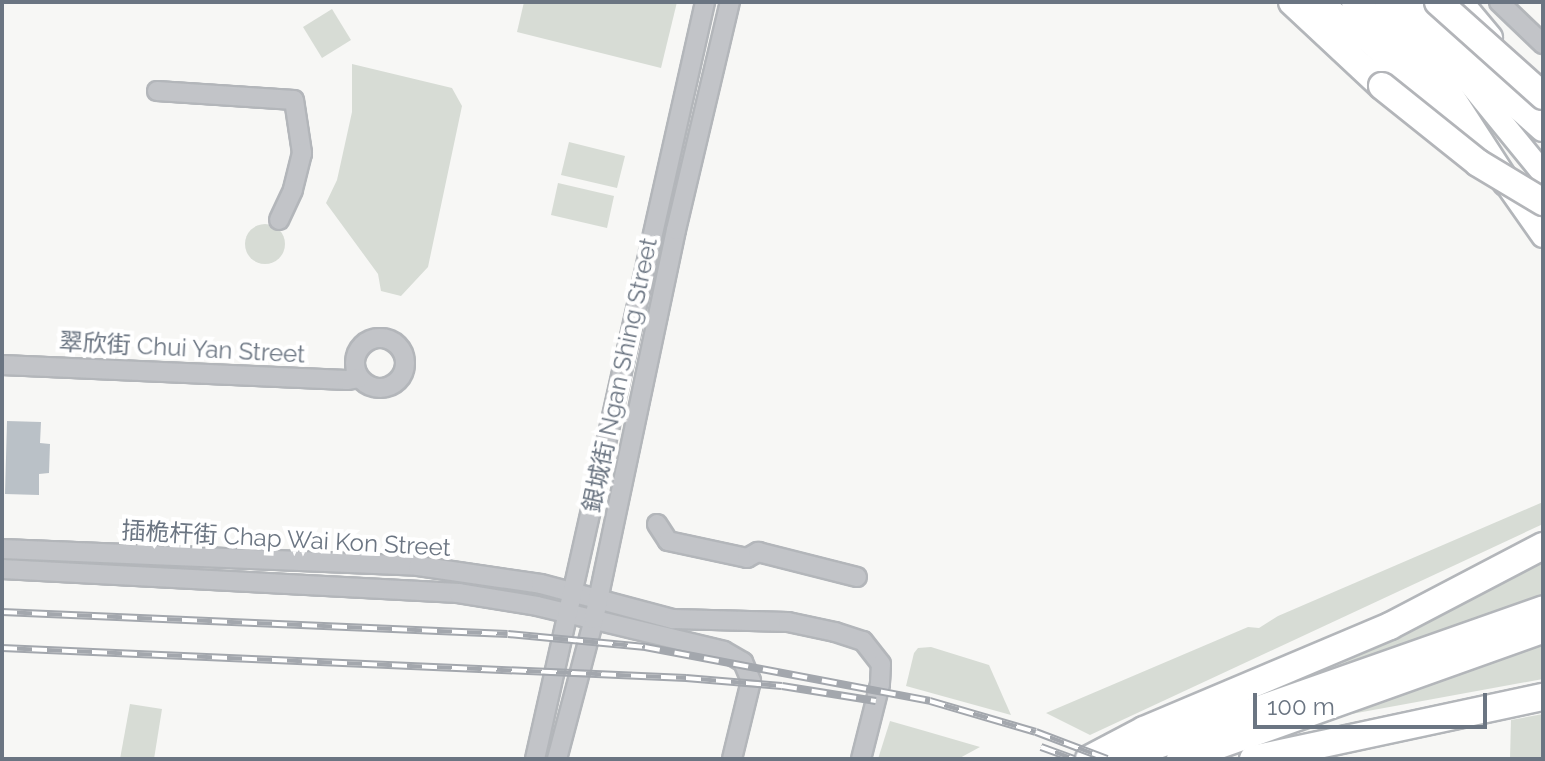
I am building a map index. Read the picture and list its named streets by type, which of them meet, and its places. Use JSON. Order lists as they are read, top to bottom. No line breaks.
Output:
{"streets":{"street":["翠欣街 Chui Yan Street","銀城街 Ngan Shing Street","插桅杆街 Chap Wai Kon Street"]},"crossings":[["銀城街 Ngan Shing Street","插桅杆街 Chap Wai Kon Street"]],"scale_bar":"100 m"}
